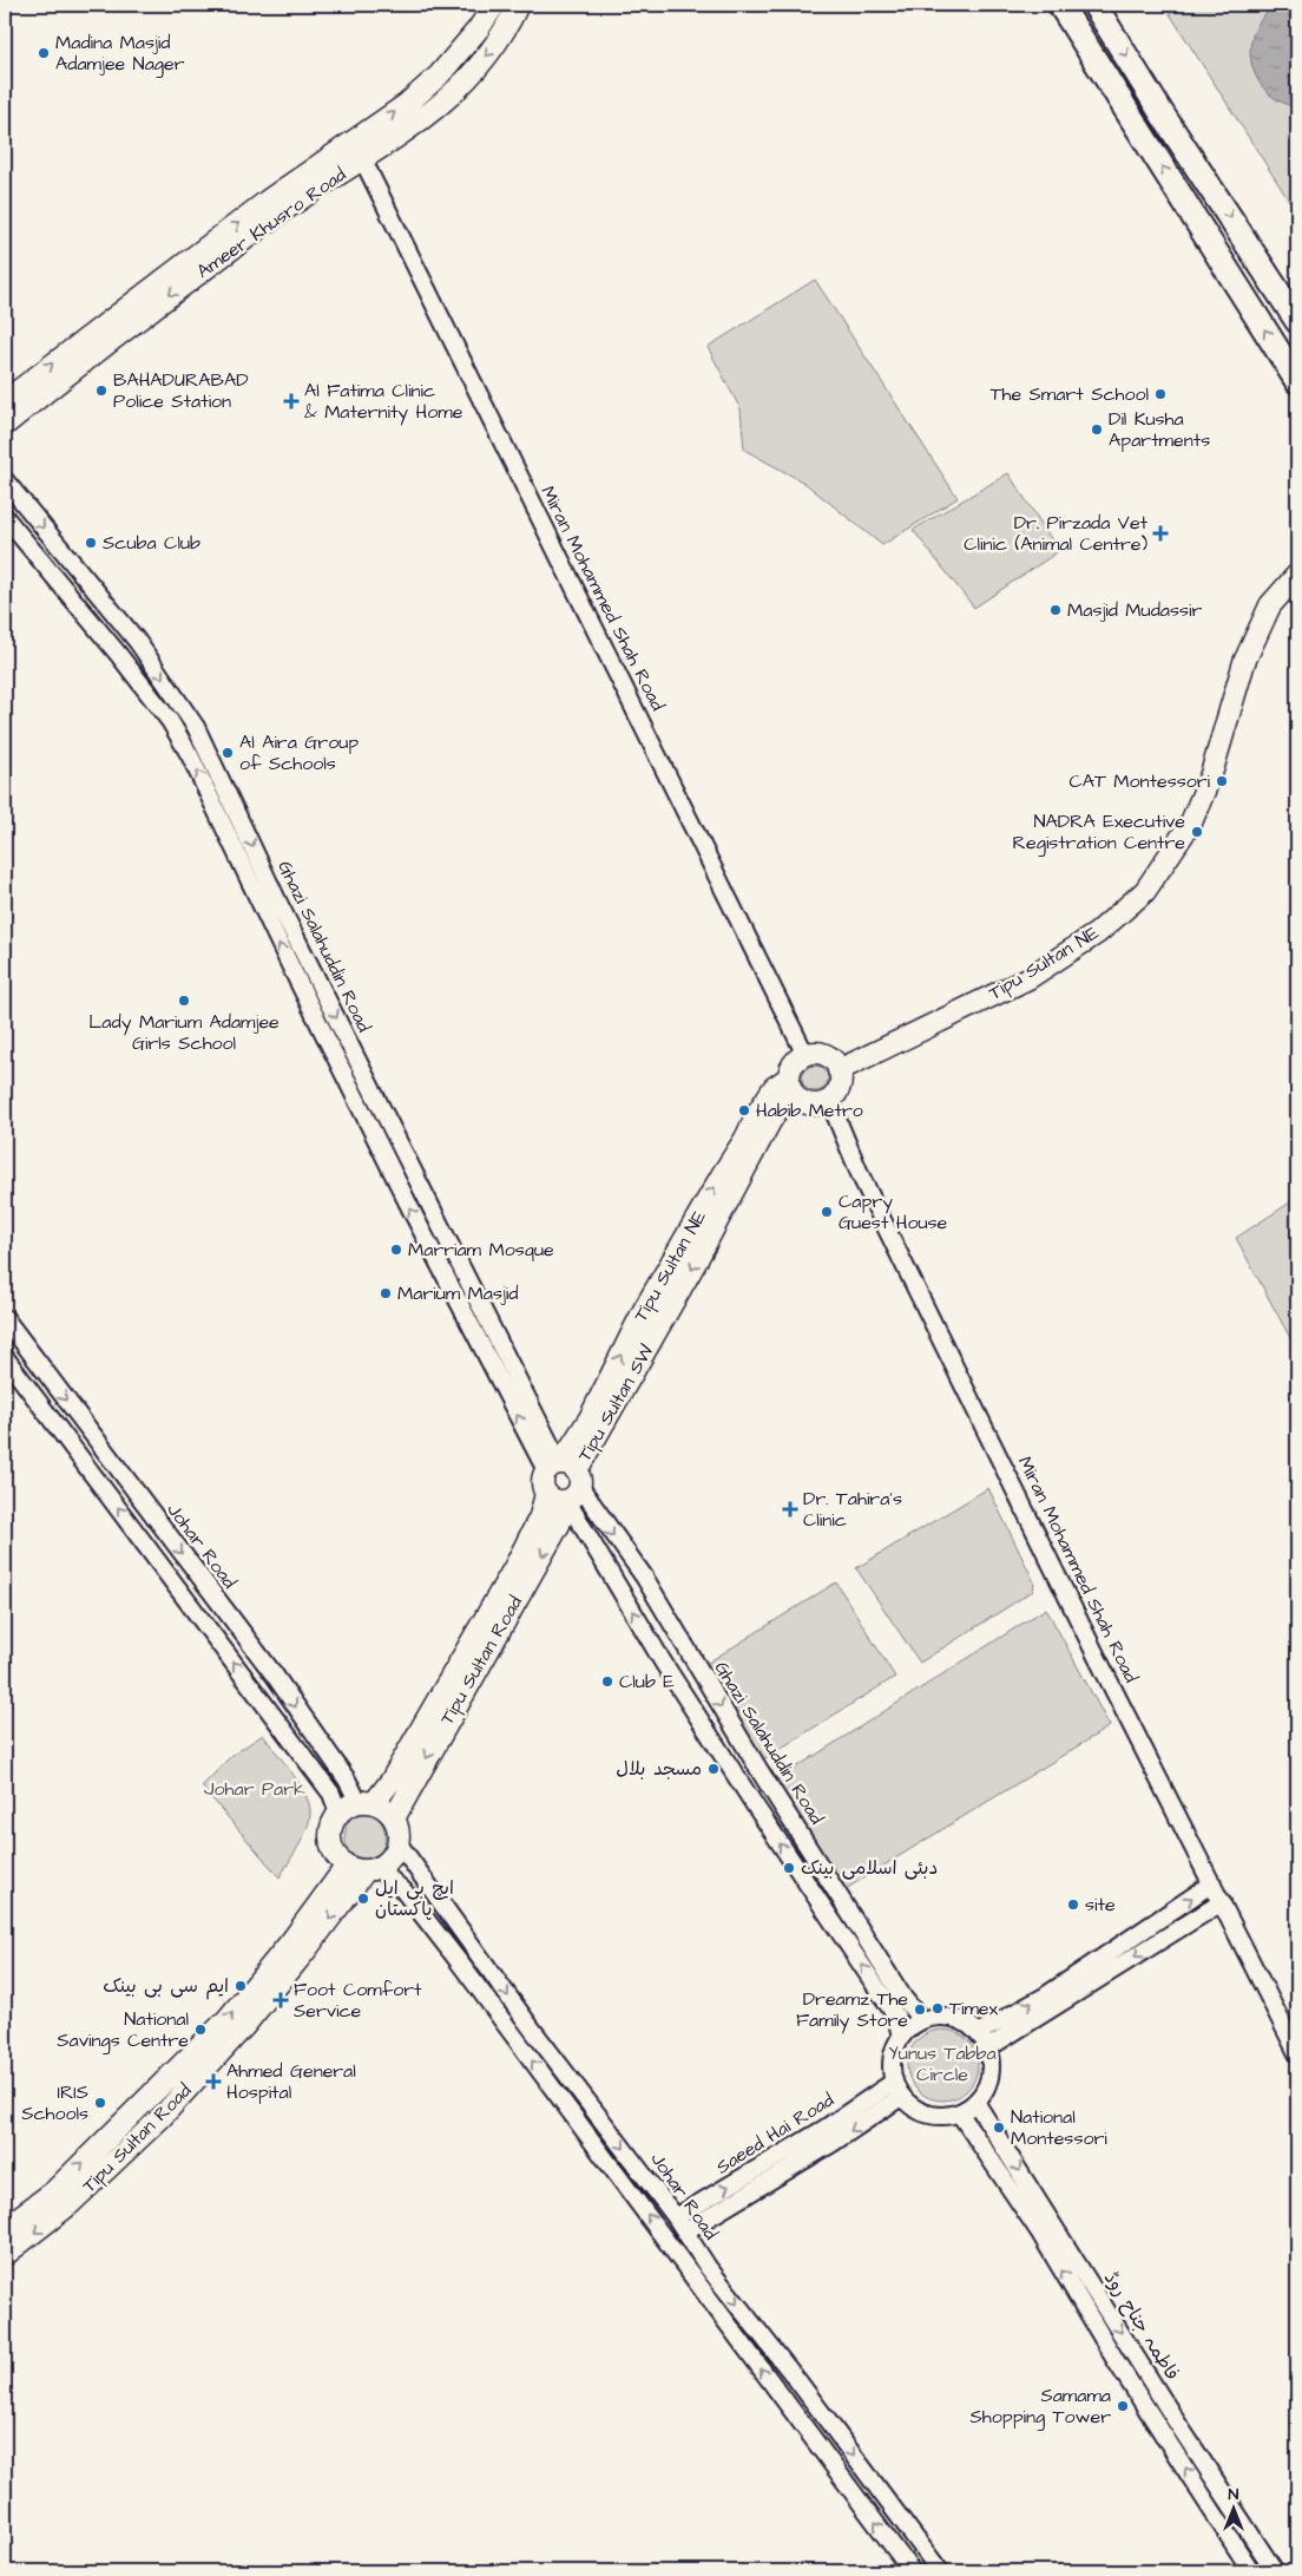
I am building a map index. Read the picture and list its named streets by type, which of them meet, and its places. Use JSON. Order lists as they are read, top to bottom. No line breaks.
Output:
{"streets":{"main road":["Ameer Khusro Road","Tipu Sultan NE","Tipu Sultan SW","Tipu Sultan Road"],"street":["Miran Mohammed Shah Road","Ghazi Salahuddin Road","Johar Road","Saeed Hai Road","فاطمہ جناح روڈ"]},"crossings":[["Ameer Khusro Road","Miran Mohammed Shah Road"],["Miran Mohammed Shah Road","Tipu Sultan NE"],["Miran Mohammed Shah Road","Tipu Sultan SW"],["Ghazi Salahuddin Road","Tipu Sultan NE"],["Ghazi Salahuddin Road","Tipu Sultan SW"],["Ghazi Salahuddin Road","Tipu Sultan Road"],["Ghazi Salahuddin Road","Saeed Hai Road"],["Ghazi Salahuddin Road","فاطمہ جناح روڈ"],["Tipu Sultan NE","Tipu Sultan SW"],["Tipu Sultan NE","Tipu Sultan Road"],["Tipu Sultan SW","Tipu Sultan Road"],["Johar Road","Tipu Sultan Road"],["Johar Road","Saeed Hai Road"],["Saeed Hai Road","فاطمہ جناح روڈ"]],"one_way":["Tipu Sultan NE","Tipu Sultan SW"],"parks":["Johar Park","Yunus Tabba Circle"],"places":{"other":["Madina Masjid Adamjee Nager","BAHADURABAD Police Station","The Smart School","Dil Kusha Apartments","Scuba Club","Masjid Mudassir","Al Aira Group of Schools","CAT Montessori","NADRA Executive Registration Centre","Lady Marium Adamjee Girls School","Habib Metro","Capry Guest House","Marriam Mosque","Marium Masjid","Club E","مسجد بلال","دبئی اسلامی بینک","ایچ بی ایل پاکستان","site","ایم سی بی بینک","Timex","Dreamz The Family Store","National Savings Centre","IRIS Schools","National Montessori","Samama Shopping Tower"],"health":["Al Fatima Clinic & Maternity Home","Dr. Pirzada Vet Clinic (Animal Centre)","Dr. Tahira's Clinic","Foot Comfort Service","Ahmed General Hospital"]},"north":"top"}
